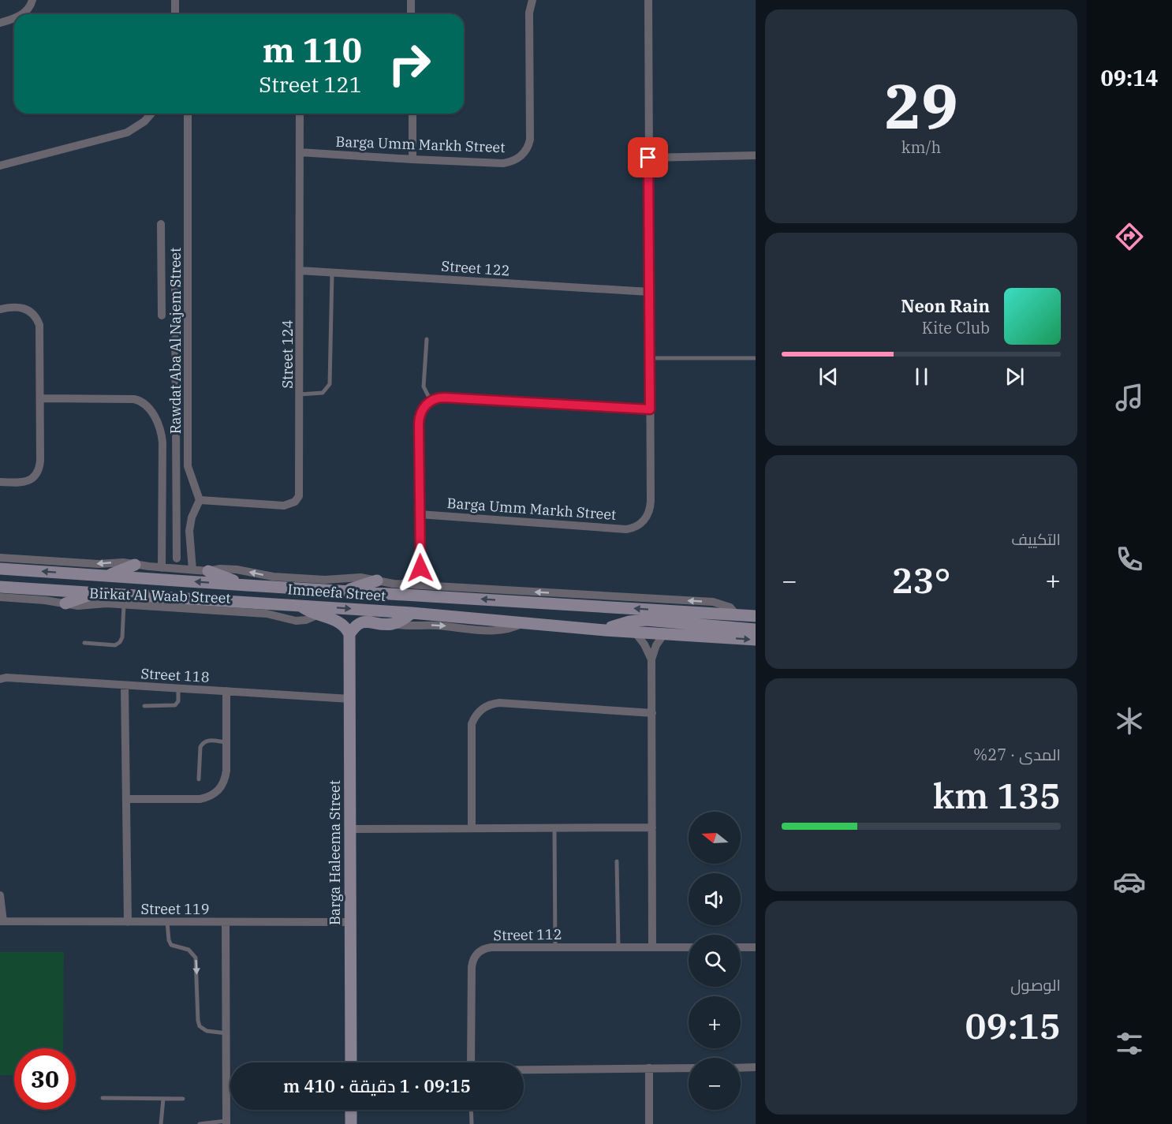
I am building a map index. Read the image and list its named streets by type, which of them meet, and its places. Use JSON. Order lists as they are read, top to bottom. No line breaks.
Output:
{"streets":{"street":["Barga Umm Markh Street","Street 122","Rawdat Aba Al Najem Street","Street 124","Imneefa Street","Birkat Al Waab Street","Street 118","Barga Haleema Street","Street 119","Street 112"]},"crossings":[["Barga Umm Markh Street","Street 122"],["Barga Umm Markh Street","Street 124"],["Street 122","Street 124"],["Rawdat Aba Al Najem Street","Street 124"],["Street 118","Barga Haleema Street"],["Barga Haleema Street","Street 119"]],"north":"left","page":{"tabs":"09:14","tile":[["29","km/h"],"التكييف",["المدى · 27%","135 km"],["الوصول","09:15"]],"turn":["110 m","Street 121"],"song":["Neon Rain","Kite Club"],"heat":["−","23°","+"],"map_buttons":["+","−"],"limit":"30","trip":"09:15 · 1 دقيقة · 410 m"}}
